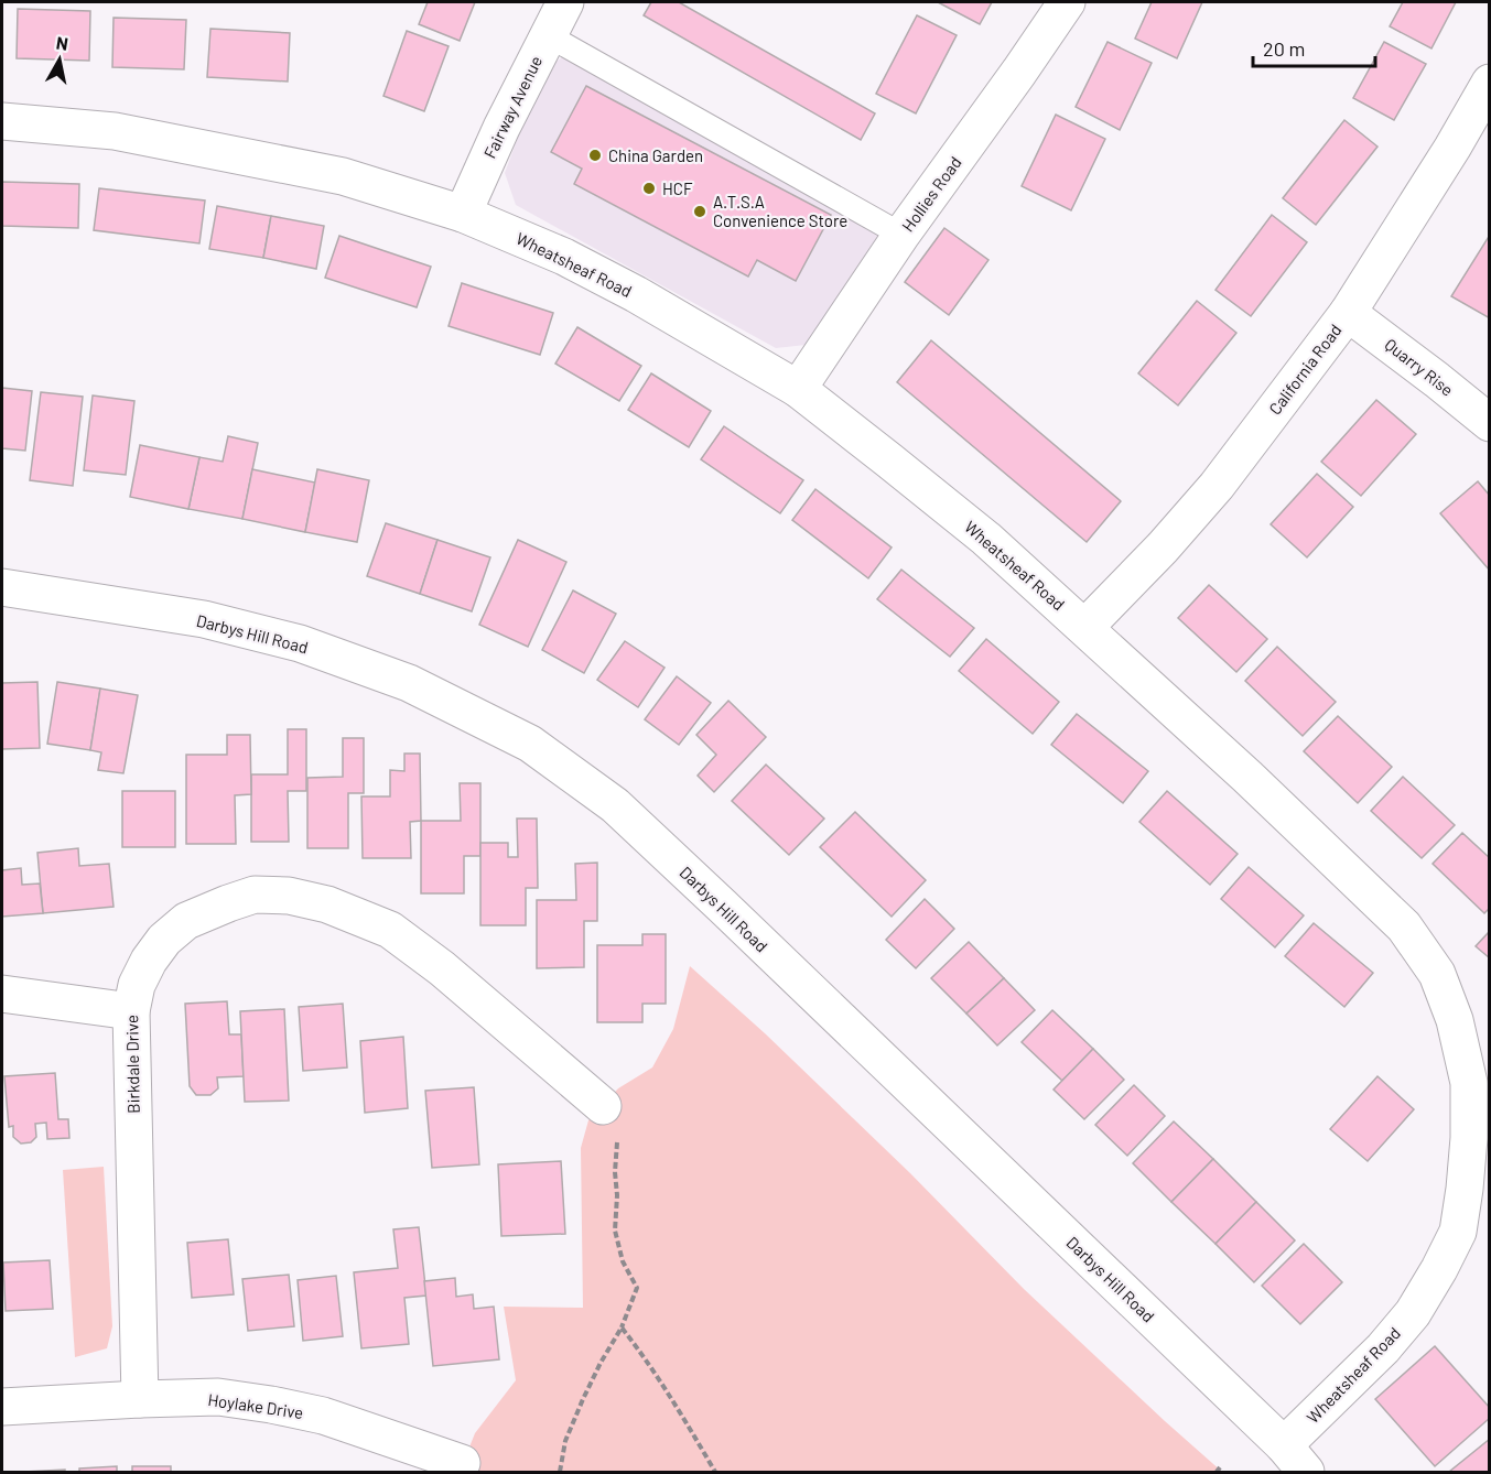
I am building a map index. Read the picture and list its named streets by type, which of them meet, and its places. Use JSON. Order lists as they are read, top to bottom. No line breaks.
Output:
{"streets":{"street":["Fairway Avenue","Hollies Road","Wheatsheaf Road","Quarry Rise","California Road","Darbys Hill Road","Birkdale Drive","Hoylake Drive"]},"crossings":[["Fairway Avenue","Wheatsheaf Road"],["Hollies Road","Wheatsheaf Road"],["Wheatsheaf Road","California Road"],["Wheatsheaf Road","Darbys Hill Road"],["Quarry Rise","California Road"],["Birkdale Drive","Hoylake Drive"]],"places":["China Garden","HCF","A.T.S.A Convenience Store"],"scale_bar":"20 m","north":"top"}
